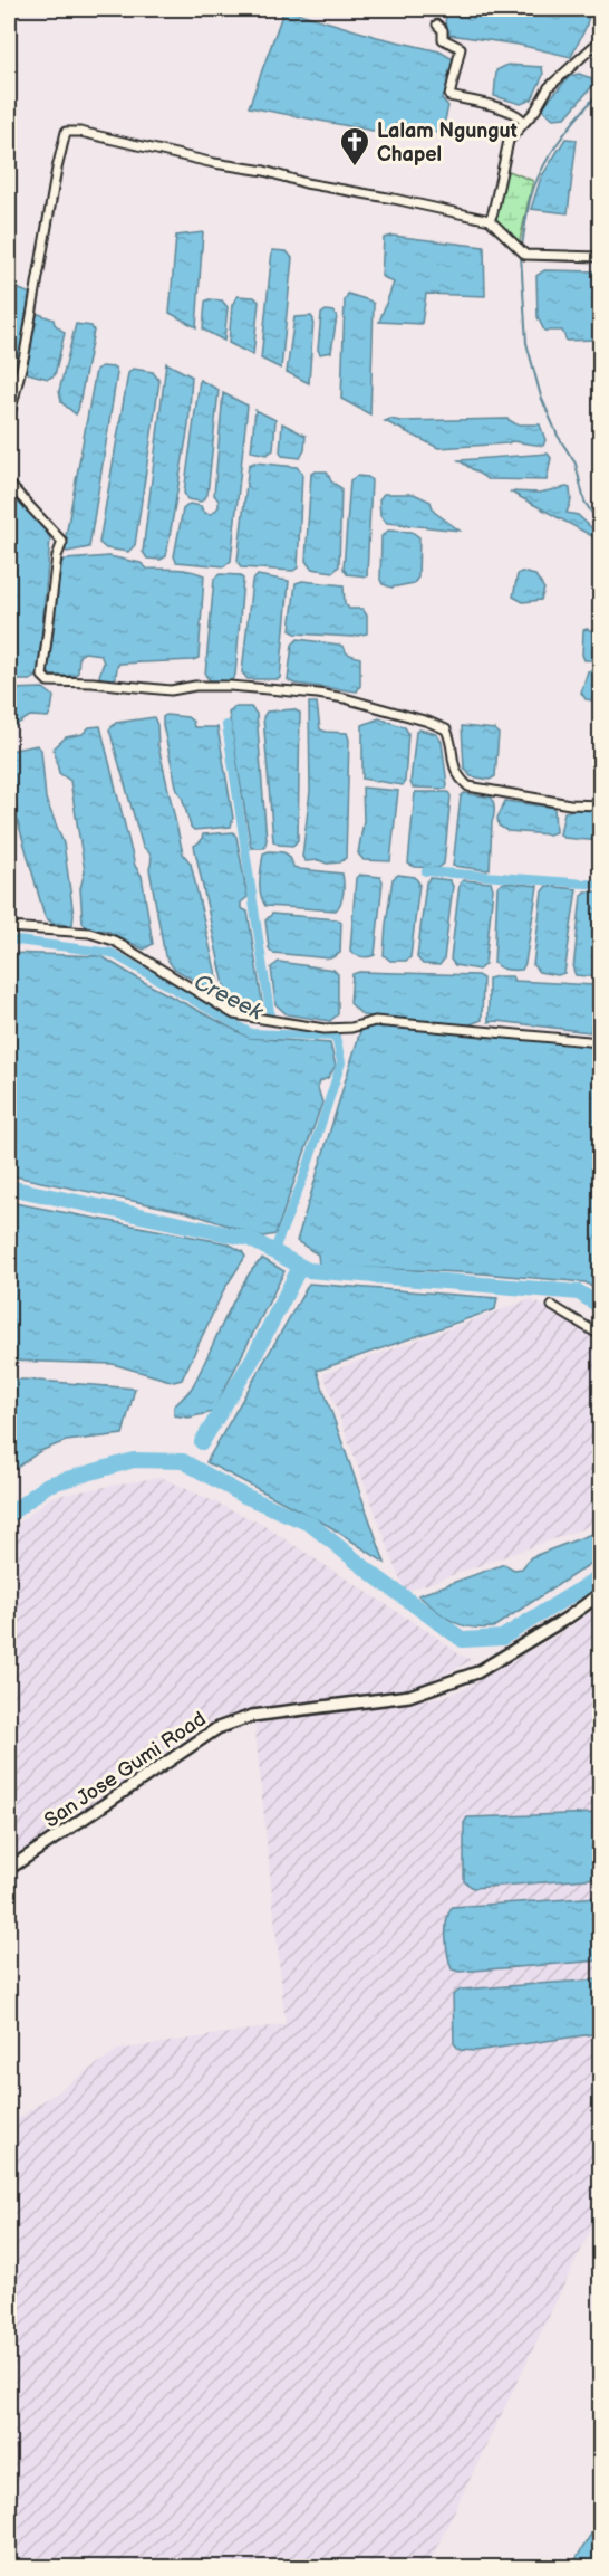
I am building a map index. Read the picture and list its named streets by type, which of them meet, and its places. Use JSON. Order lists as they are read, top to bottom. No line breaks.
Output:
{"streets":{"street":["San Jose Gumi Road"]},"water":["Creeek"],"places":{"church":["Lalam Ngungut Chapel"]}}
